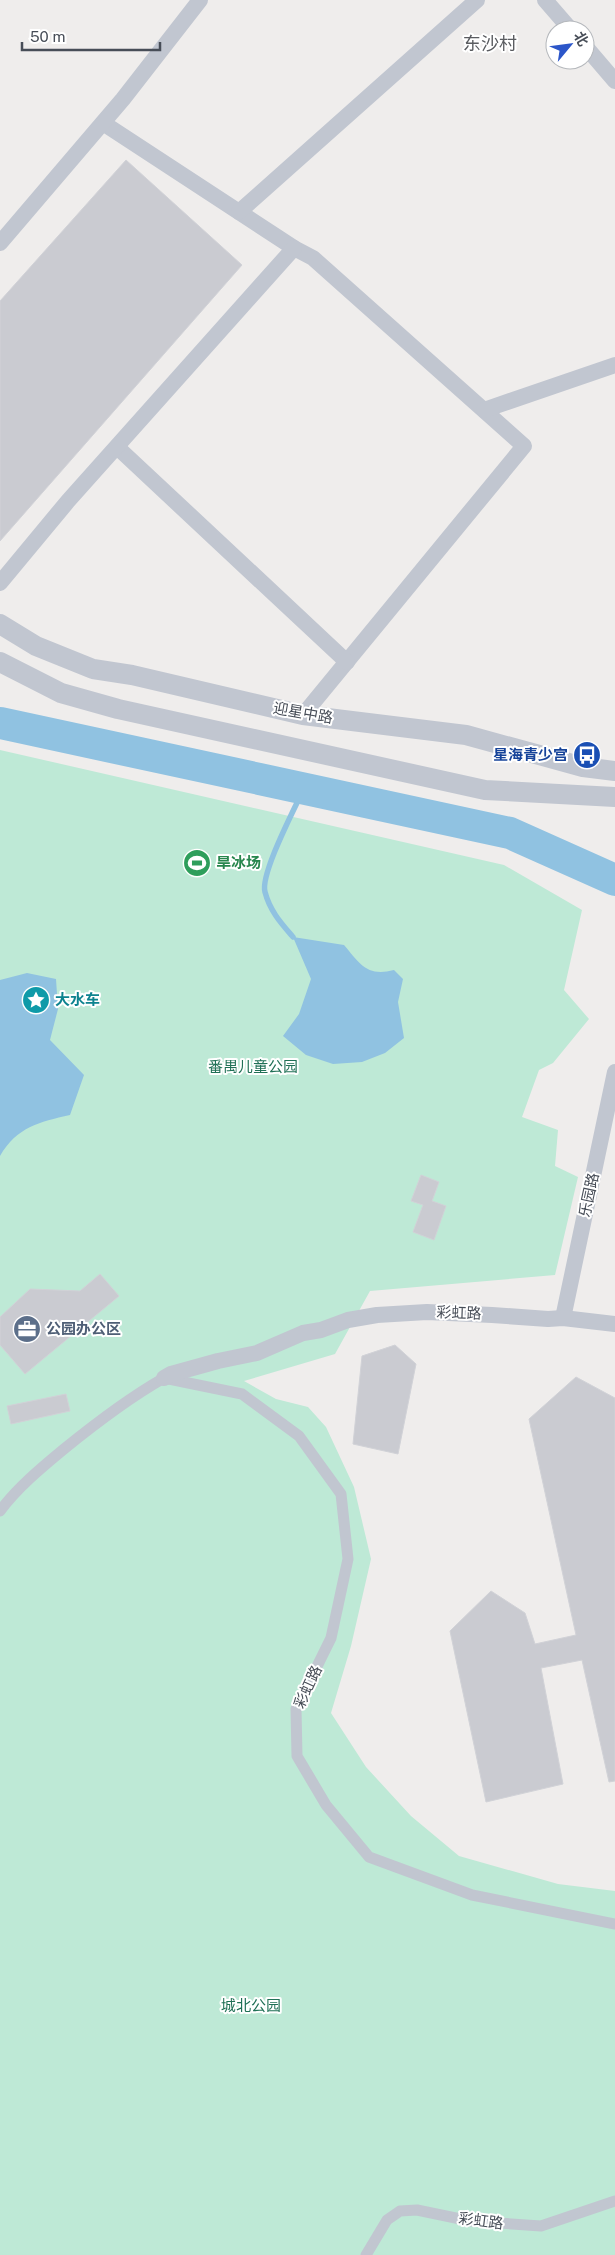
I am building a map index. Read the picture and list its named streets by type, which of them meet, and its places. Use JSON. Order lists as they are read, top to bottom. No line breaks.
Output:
{"streets":{"street":["迎星中路","乐园路","彩虹路"]},"crossings":[["乐园路","彩虹路"]],"districts":["东沙村"],"parks":["番禺儿童公园","城北公园"],"places":{"bus stop":["星海青少宫"],"sports":["旱冰场"],"place":["大水车"],"office":["公园办公区"]},"scale_bar":"50 m","north":"top right"}
